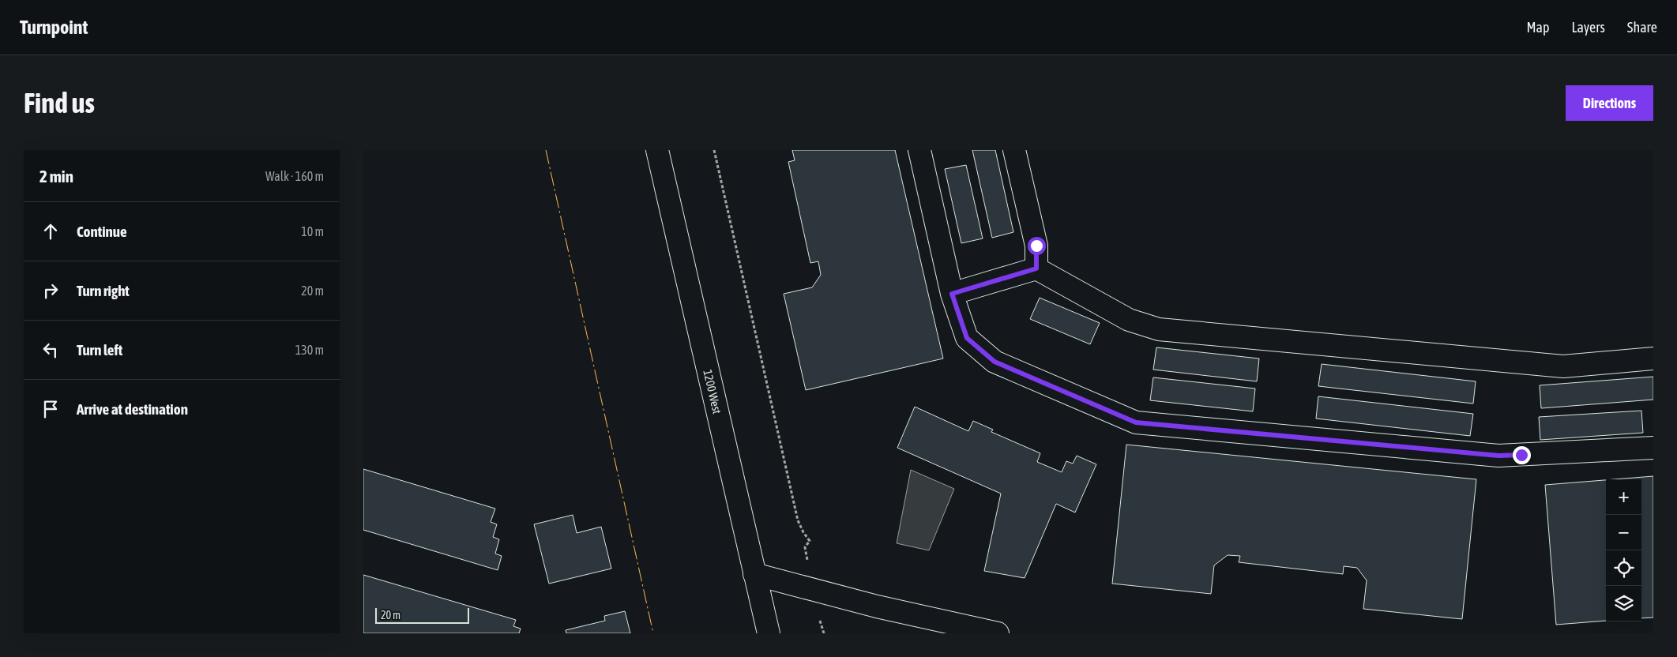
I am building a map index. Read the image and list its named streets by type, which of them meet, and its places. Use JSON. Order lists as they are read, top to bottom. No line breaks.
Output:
{"streets":{"main road":["1200 West"]},"scale_bar":"20 m","page":{"header":"Turnpoint","nav":["Map","Layers","Share"],"buttons":"Directions","title":"Find us","heading":["2 min","Walk · 160 m"],"list":[["Continue","10 m"],["Turn right","20 m"],["Turn left","130 m"],"Arrive at destination"],"map_buttons":["+","−"],"scale":"20 m"}}
